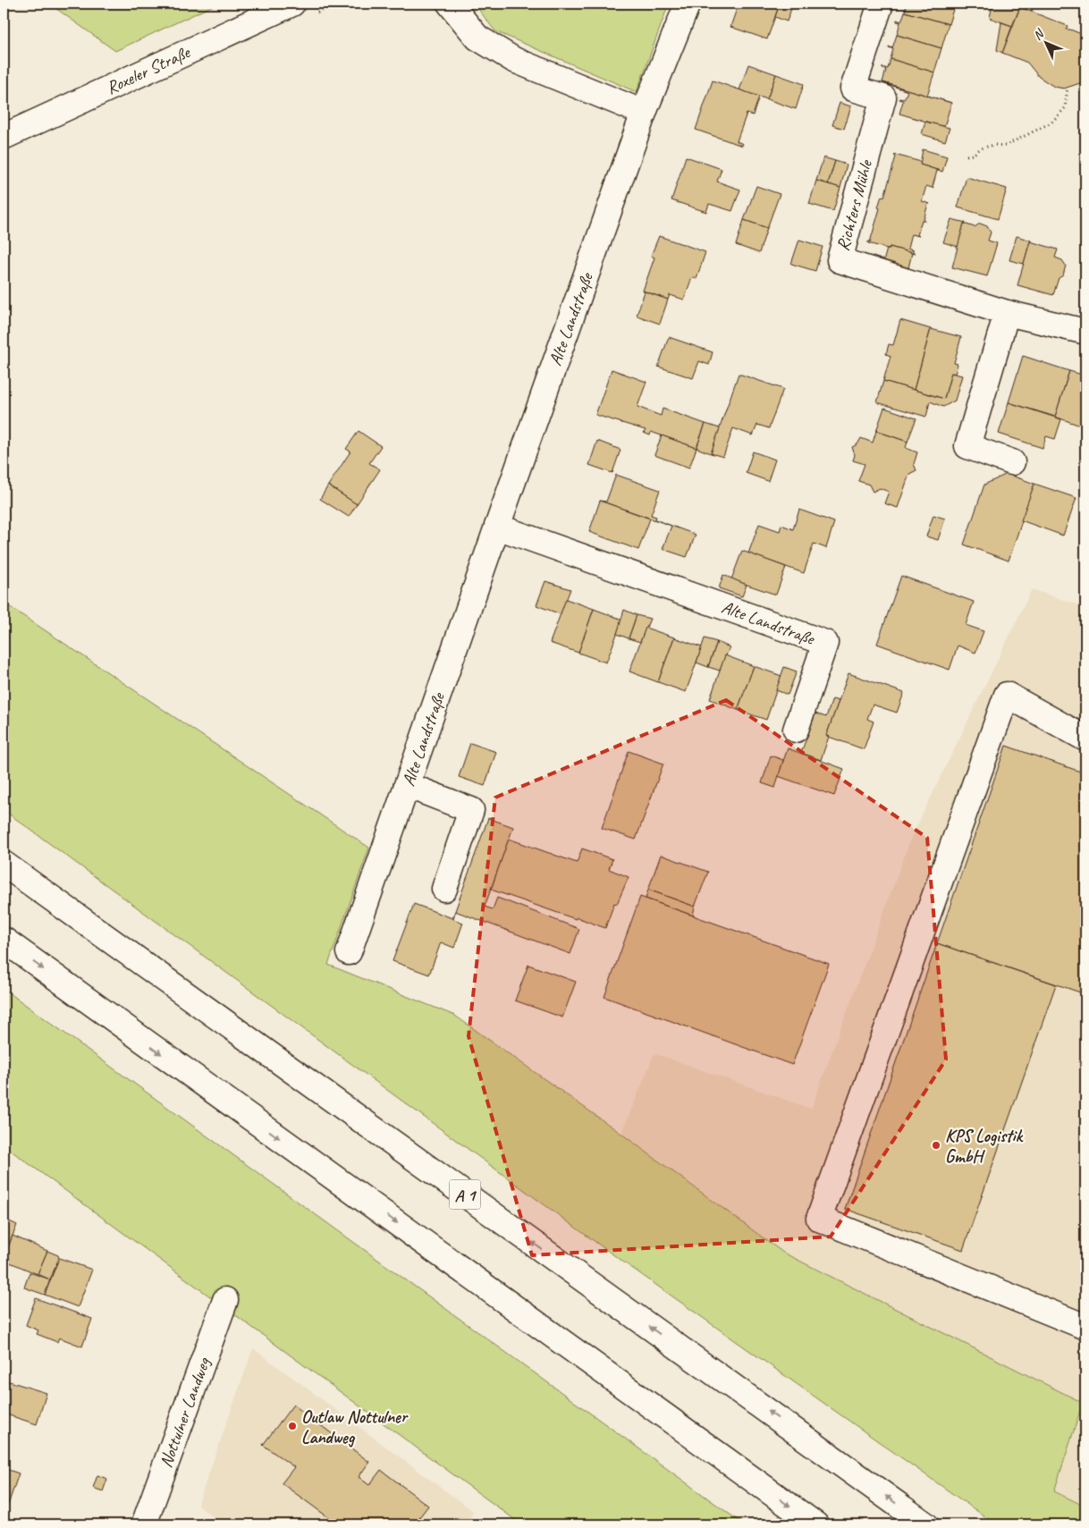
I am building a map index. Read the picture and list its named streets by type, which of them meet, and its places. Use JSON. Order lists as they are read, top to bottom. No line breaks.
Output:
{"streets":{"main road":["Roxeler Straße","Richters Mühle","Alte Landstraße","A 1","Nottulner Landweg"]},"places":["KPS Logistik GmbH","Outlaw Nottulner Landweg"],"north":"top left"}
